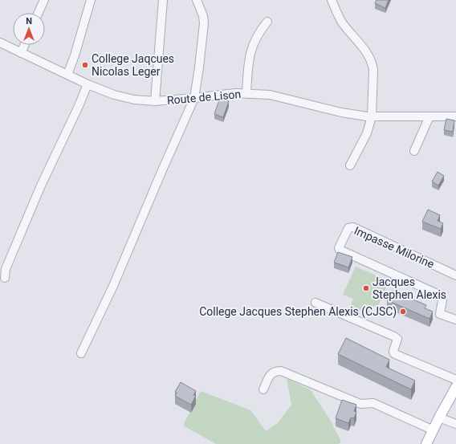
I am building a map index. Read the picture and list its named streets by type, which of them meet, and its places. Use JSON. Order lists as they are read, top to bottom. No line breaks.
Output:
{"streets":{"street":["Route de Lison","Impasse Milorine"]},"places":["College Jaqcues Nicolas Leger","Jacques Stephen Alexis","College Jacques Stephen Alexis (CJSC)"],"north":"top"}
